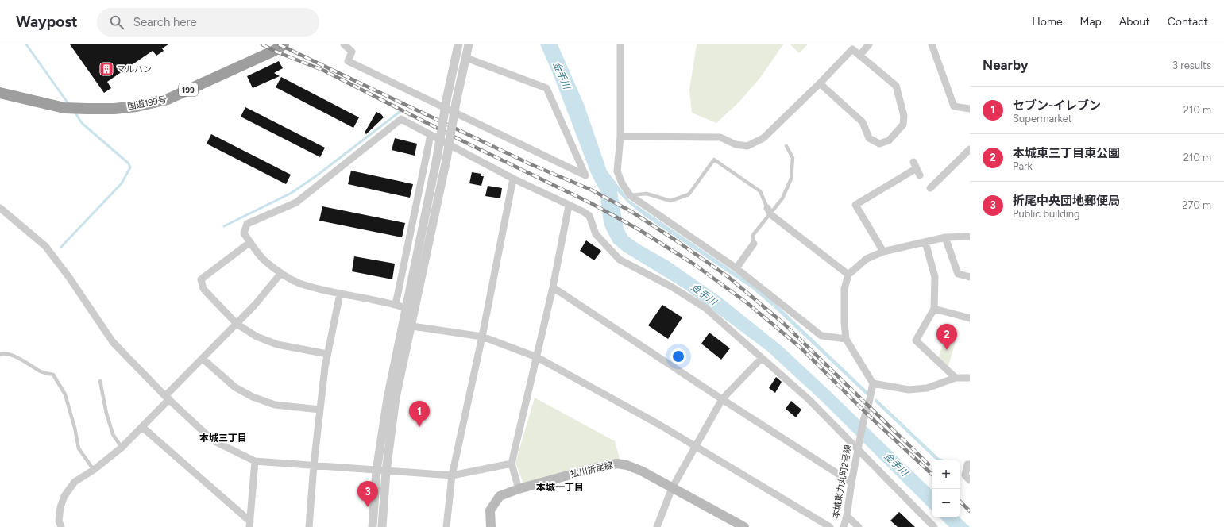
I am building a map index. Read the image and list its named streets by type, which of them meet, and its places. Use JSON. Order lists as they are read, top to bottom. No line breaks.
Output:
{"streets":{"highway":["199","国道199号"],"main road":["払川折尾線"],"street":["本城東力丸町2号線"]},"districts":["本城三丁目","本城一丁目"],"water":["金手川"],"places":{"building":["マルハン"]},"page":{"header":"Waypost","search":"Search here","nav":["Home","Map","About","Contact"],"heading":["Nearby","3 results"],"list":[{"mark":"1","name":"セブン-イレブン","note":"Supermarket","value":"210 m"},{"mark":"2","name":"本城東三丁目東公園","note":"Park","value":"210 m"},{"mark":"3","name":"折尾中央団地郵便局","note":"Public building","value":"270 m"}],"pins":["2","1","3"],"map_buttons":["+","−"]}}
